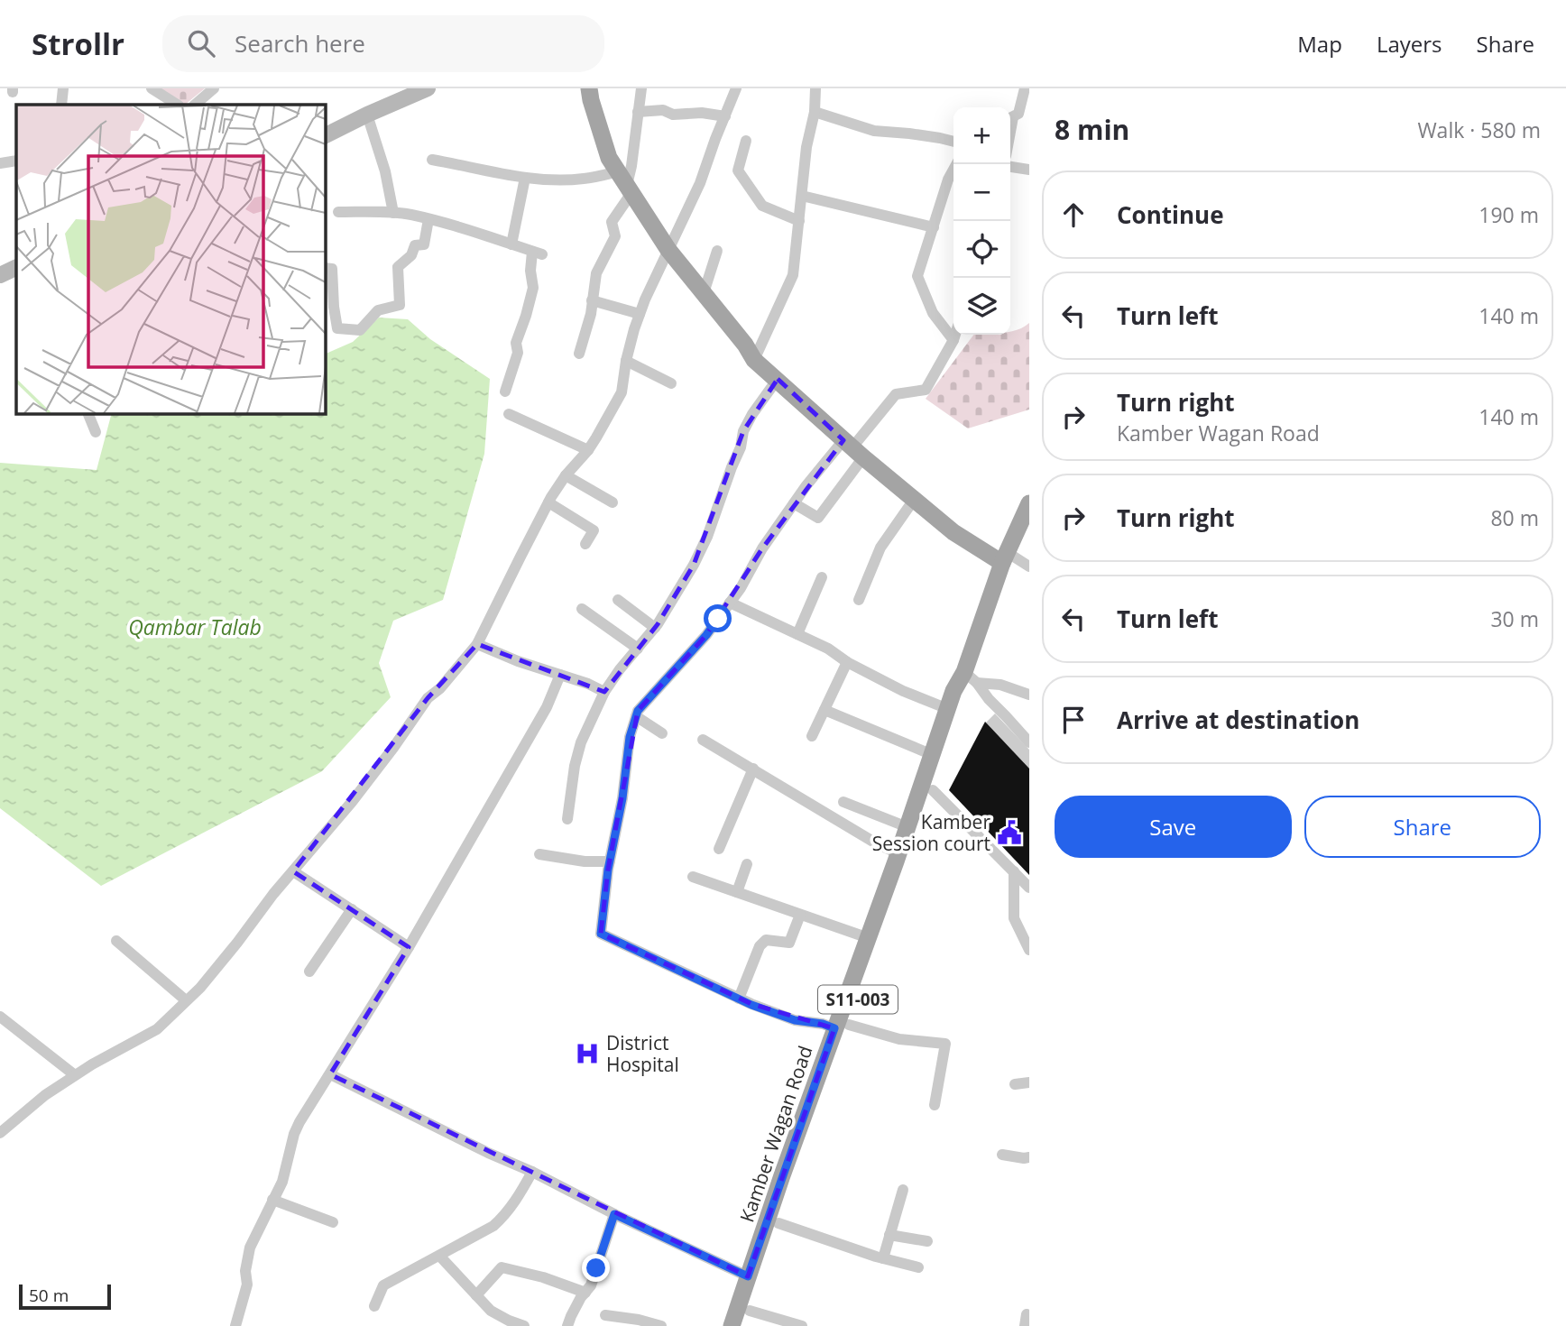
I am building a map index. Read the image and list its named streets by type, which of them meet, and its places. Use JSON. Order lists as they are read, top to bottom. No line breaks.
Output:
{"streets":{"main road":["S11-003","Kamber Wagan Road"]},"water":["Qambar Talab"],"places":{"public building":["Kamber Session court"],"hospital":["District Hospital"]},"scale_bar":"50 m","page":{"header":"Strollr","search":"Search here","nav":["Map","Layers","Share"],"heading":["8 min","Walk · 580 m"],"map_buttons":["+","−"],"list":[["Continue","190 m"],["Turn left","140 m"],["Turn right","Kamber Wagan Road","140 m"],["Turn right","80 m"],["Turn left","30 m"],"Arrive at destination"],"buttons":["Save","Share"],"scale":"50 m"}}
